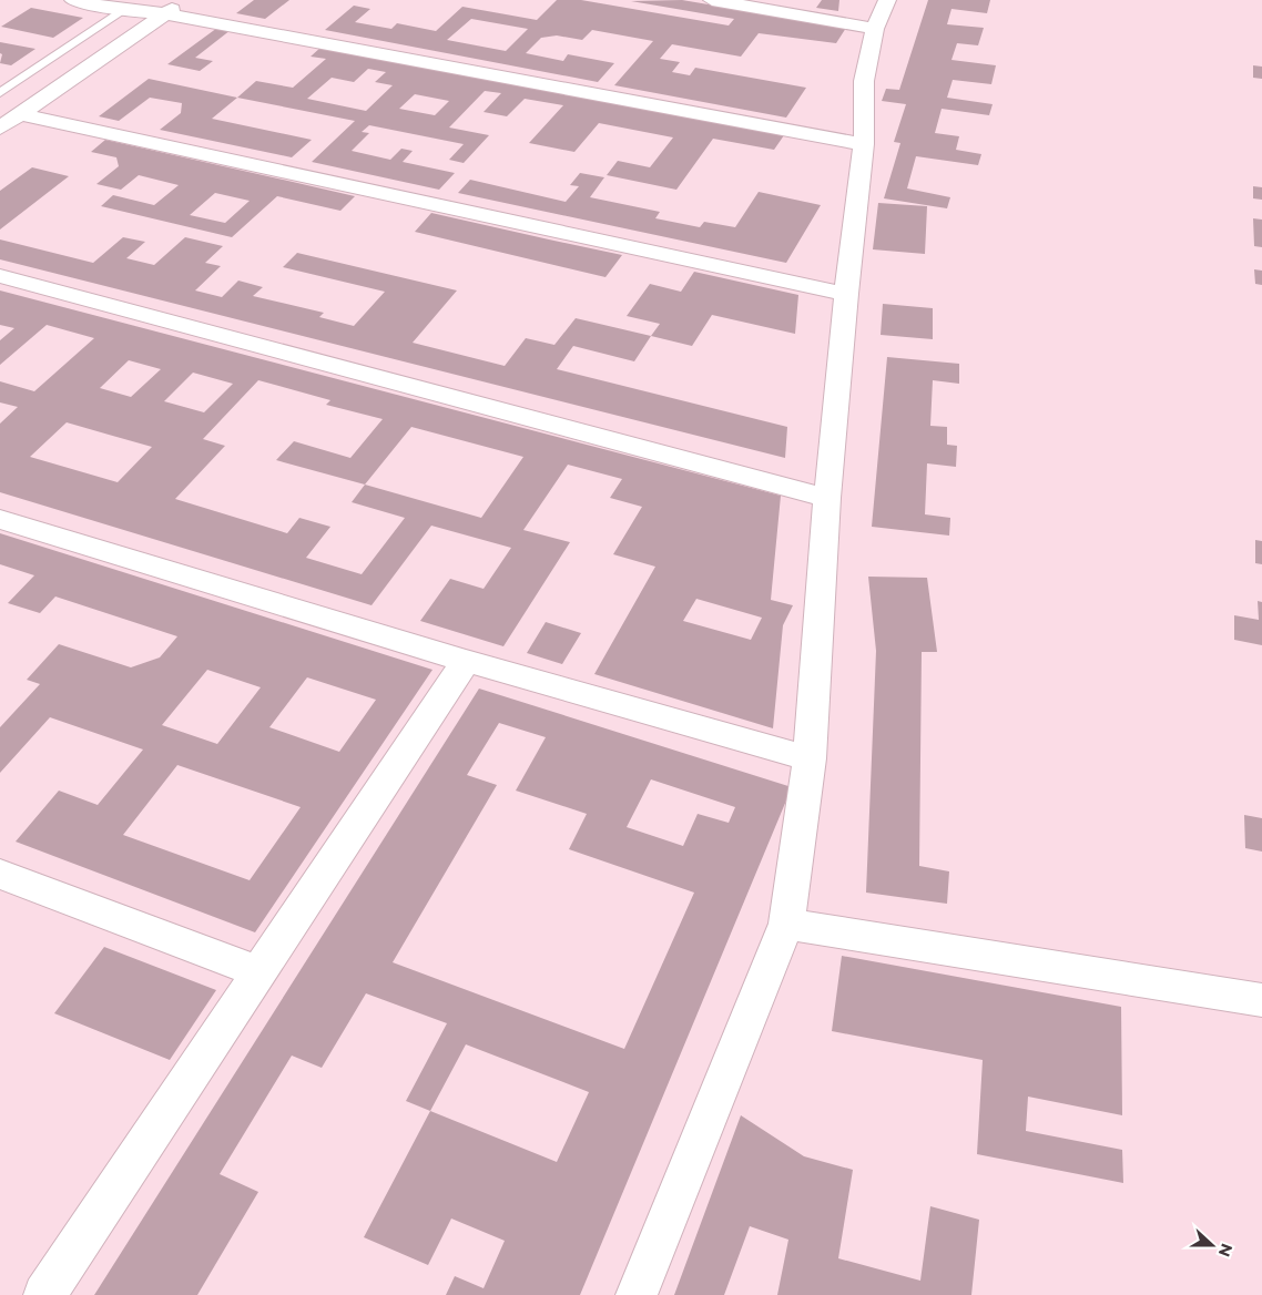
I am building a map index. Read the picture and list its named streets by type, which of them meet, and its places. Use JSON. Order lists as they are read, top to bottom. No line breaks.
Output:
{"north":"right"}
